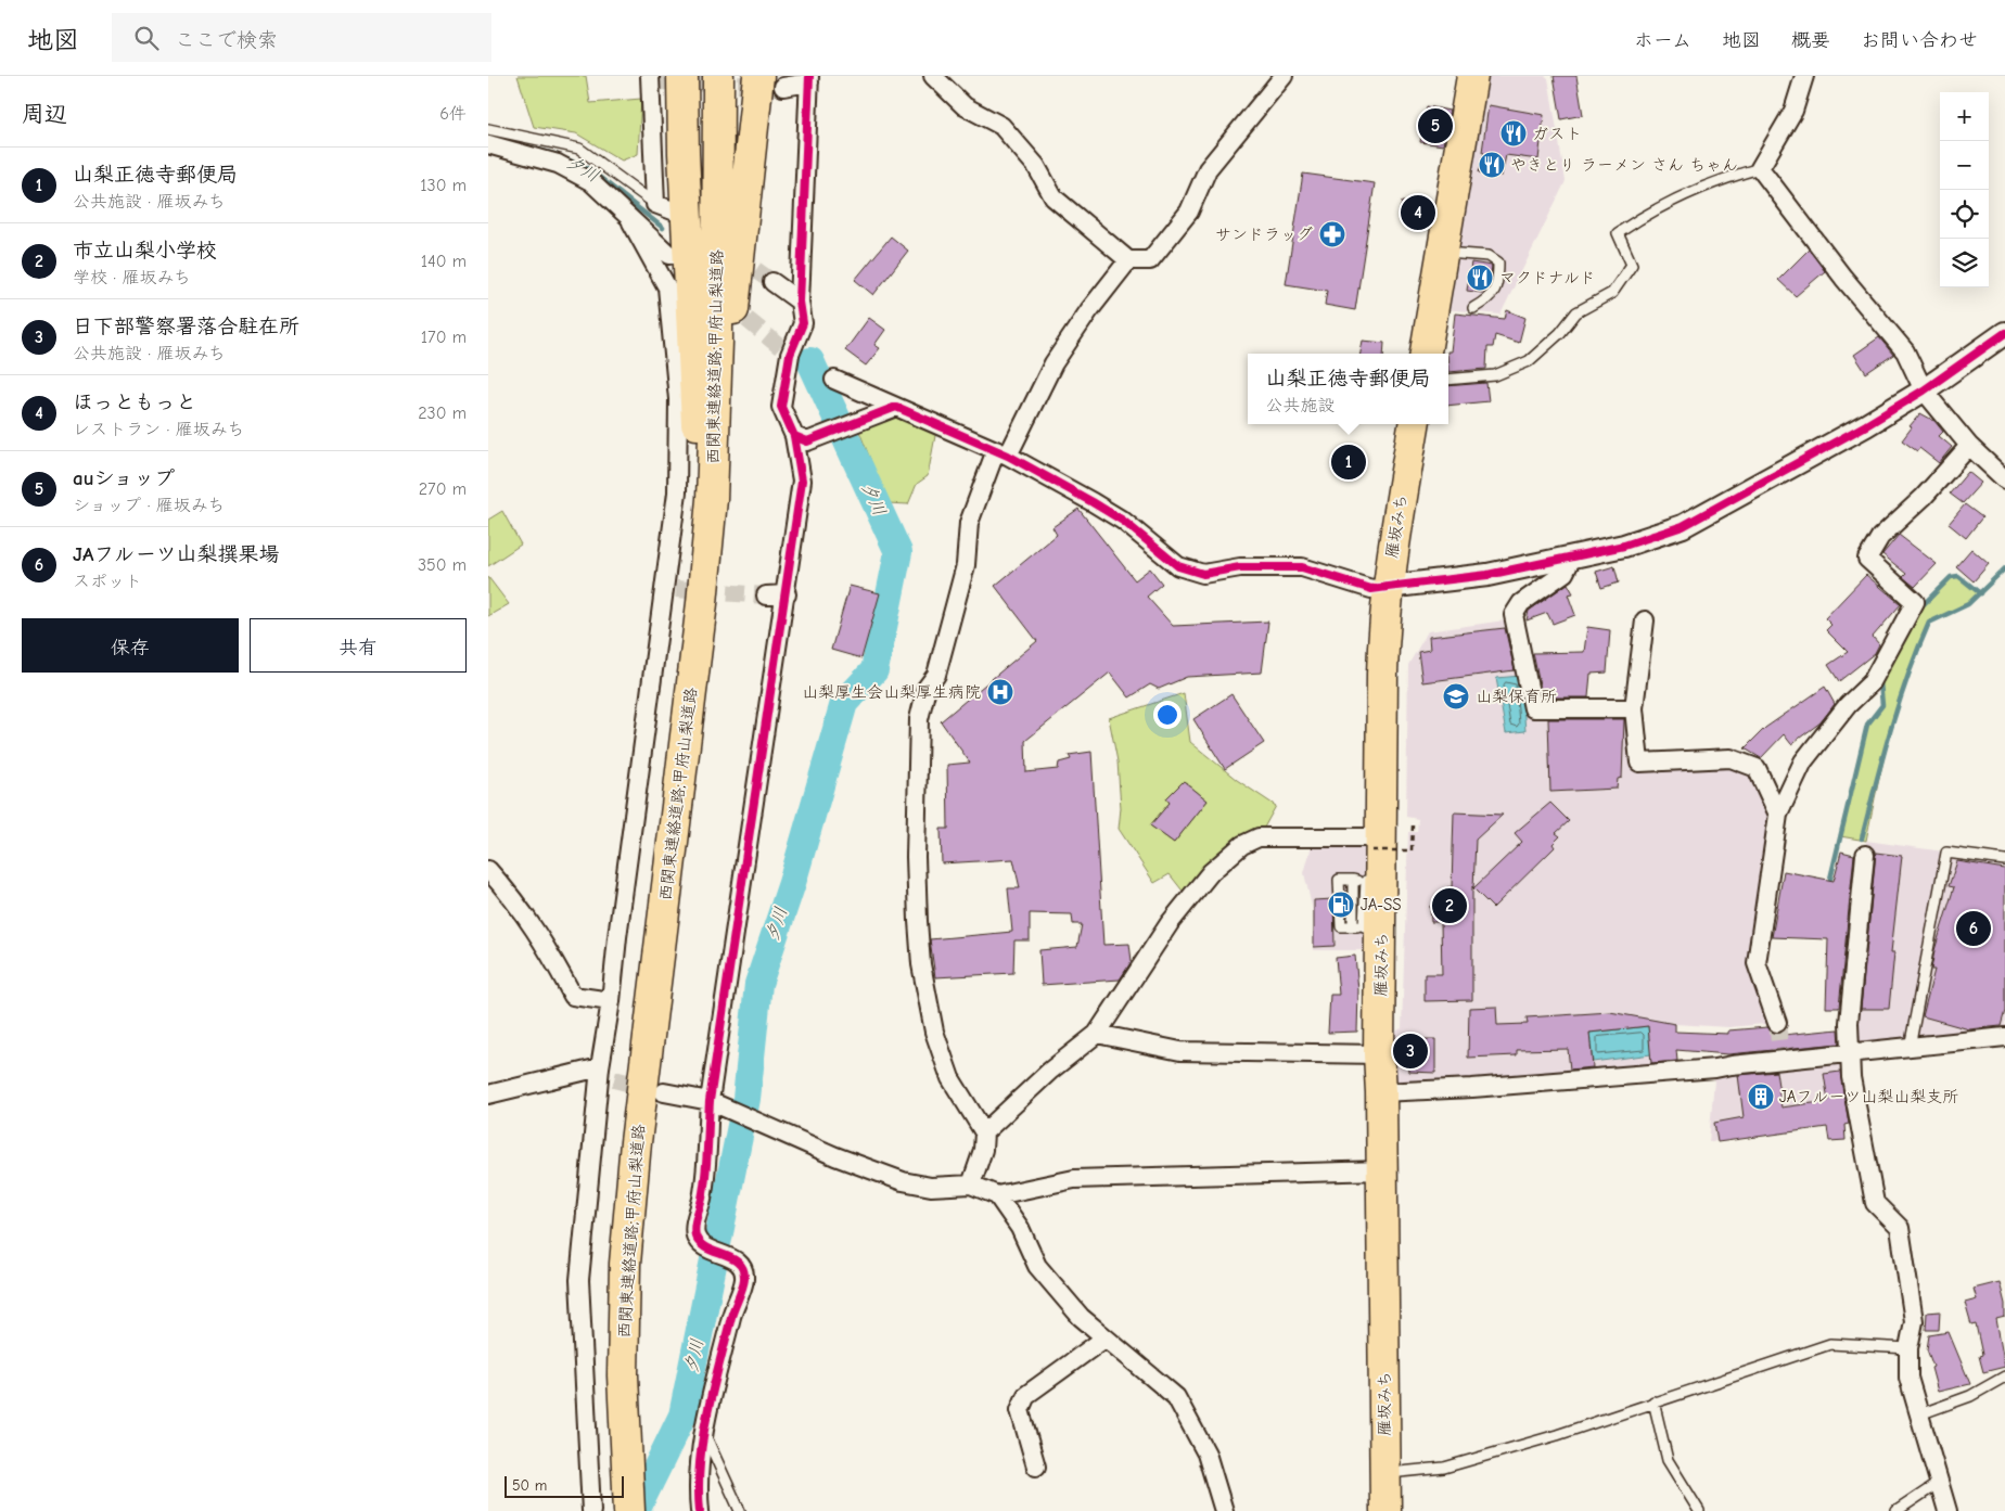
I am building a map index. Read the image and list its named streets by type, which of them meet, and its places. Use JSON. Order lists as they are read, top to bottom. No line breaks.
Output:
{"streets":{"highway":["西関東連絡道路;甲府山梨道路","雁坂みち"]},"water":["夕川"],"places":{"restaurant":["ガスト","やきとり ラーメン さん ちゃん","マクドナルド"],"pharmacy":["サンドラッグ"],"hospital":["山梨厚生会山梨厚生病院"],"school or university":["山梨保育所"],"fuel station":["JA-SS"],"building":["JAフルーツ山梨山梨支所"]},"scale_bar":"50 m","page":{"header":"地図","search":"ここで検索","nav":["ホーム","地図","概要","お問い合わせ"],"heading":["周辺","6件"],"map_buttons":["+","−"],"pins":["5","4","1","2","6","3"],"list":[{"mark":"1","name":"山梨正徳寺郵便局","note":"公共施設 · 雁坂みち","value":"130 m"},{"mark":"2","name":"市立山梨小学校","note":"学校 · 雁坂みち","value":"140 m"},{"mark":"3","name":"日下部警察署落合駐在所","note":"公共施設 · 雁坂みち","value":"170 m"},{"mark":"4","name":"ほっともっと","note":"レストラン · 雁坂みち","value":"230 m"},{"mark":"5","name":"auショップ","note":"ショップ · 雁坂みち","value":"270 m"},{"mark":"6","name":"JAフルーツ山梨撰果場","note":"スポット","value":"350 m"}],"popup":["山梨正徳寺郵便局","公共施設"],"buttons":["保存","共有"],"scale":"50 m"}}
